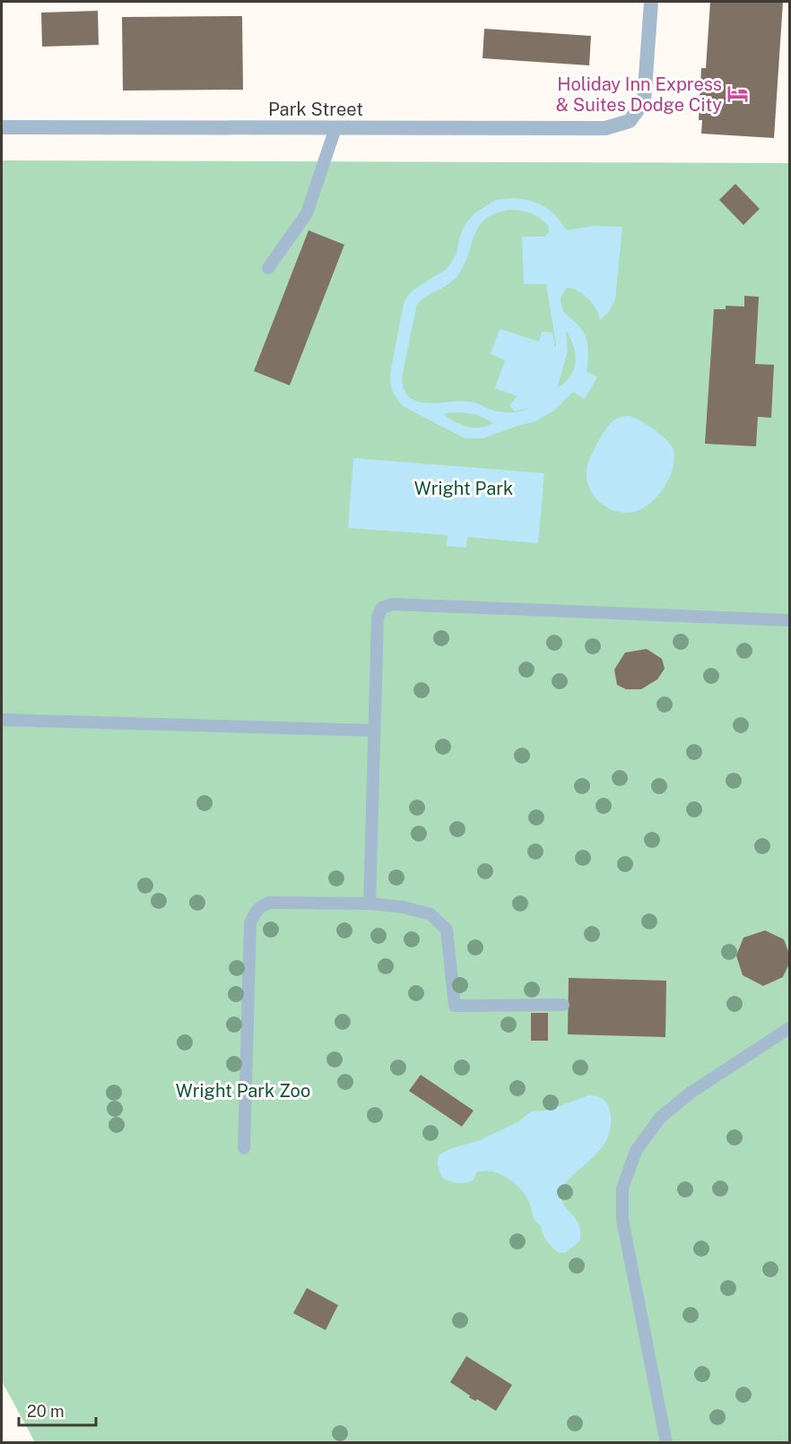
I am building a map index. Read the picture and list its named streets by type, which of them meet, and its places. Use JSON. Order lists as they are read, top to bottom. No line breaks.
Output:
{"streets":{"street":["Park Street"]},"parks":["Wright Park","Wright Park Zoo"],"places":{"hotel":["Holiday Inn Express & Suites Dodge City"]},"scale_bar":"20 m"}
